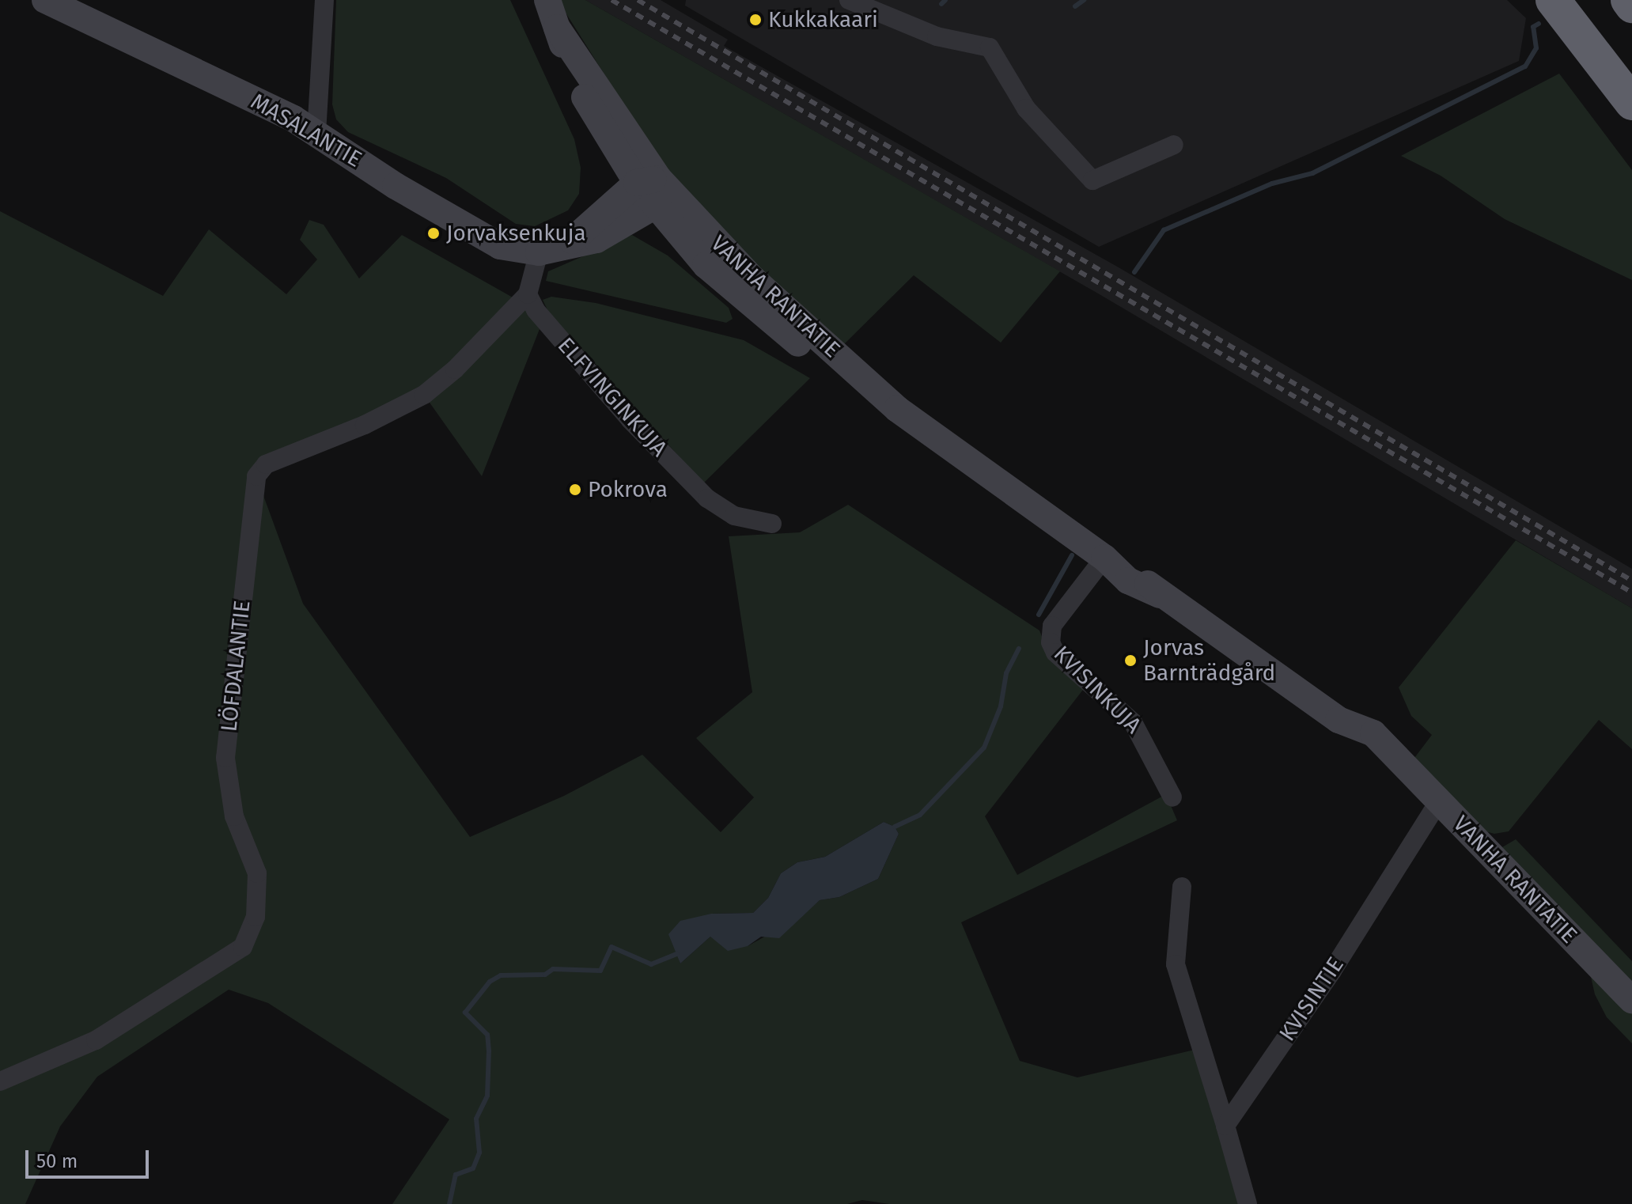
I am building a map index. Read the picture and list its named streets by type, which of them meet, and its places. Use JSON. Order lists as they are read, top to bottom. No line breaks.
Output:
{"streets":{"main road":["MASALANTIE","VANHA RANTATIE"],"street":["ELFVINGINKUJA","LÖFDALANTIE","KVISINKUJA","KVISINTIE"]},"crossings":[["MASALANTIE","VANHA RANTATIE"],["MASALANTIE","LÖFDALANTIE"],["VANHA RANTATIE","KVISINKUJA"],["VANHA RANTATIE","KVISINTIE"],["ELFVINGINKUJA","LÖFDALANTIE"]],"places":["Kukkakaari","Jorvaksenkuja","Pokrova","Jorvas Barnträdgård"],"scale_bar":"50 m"}
